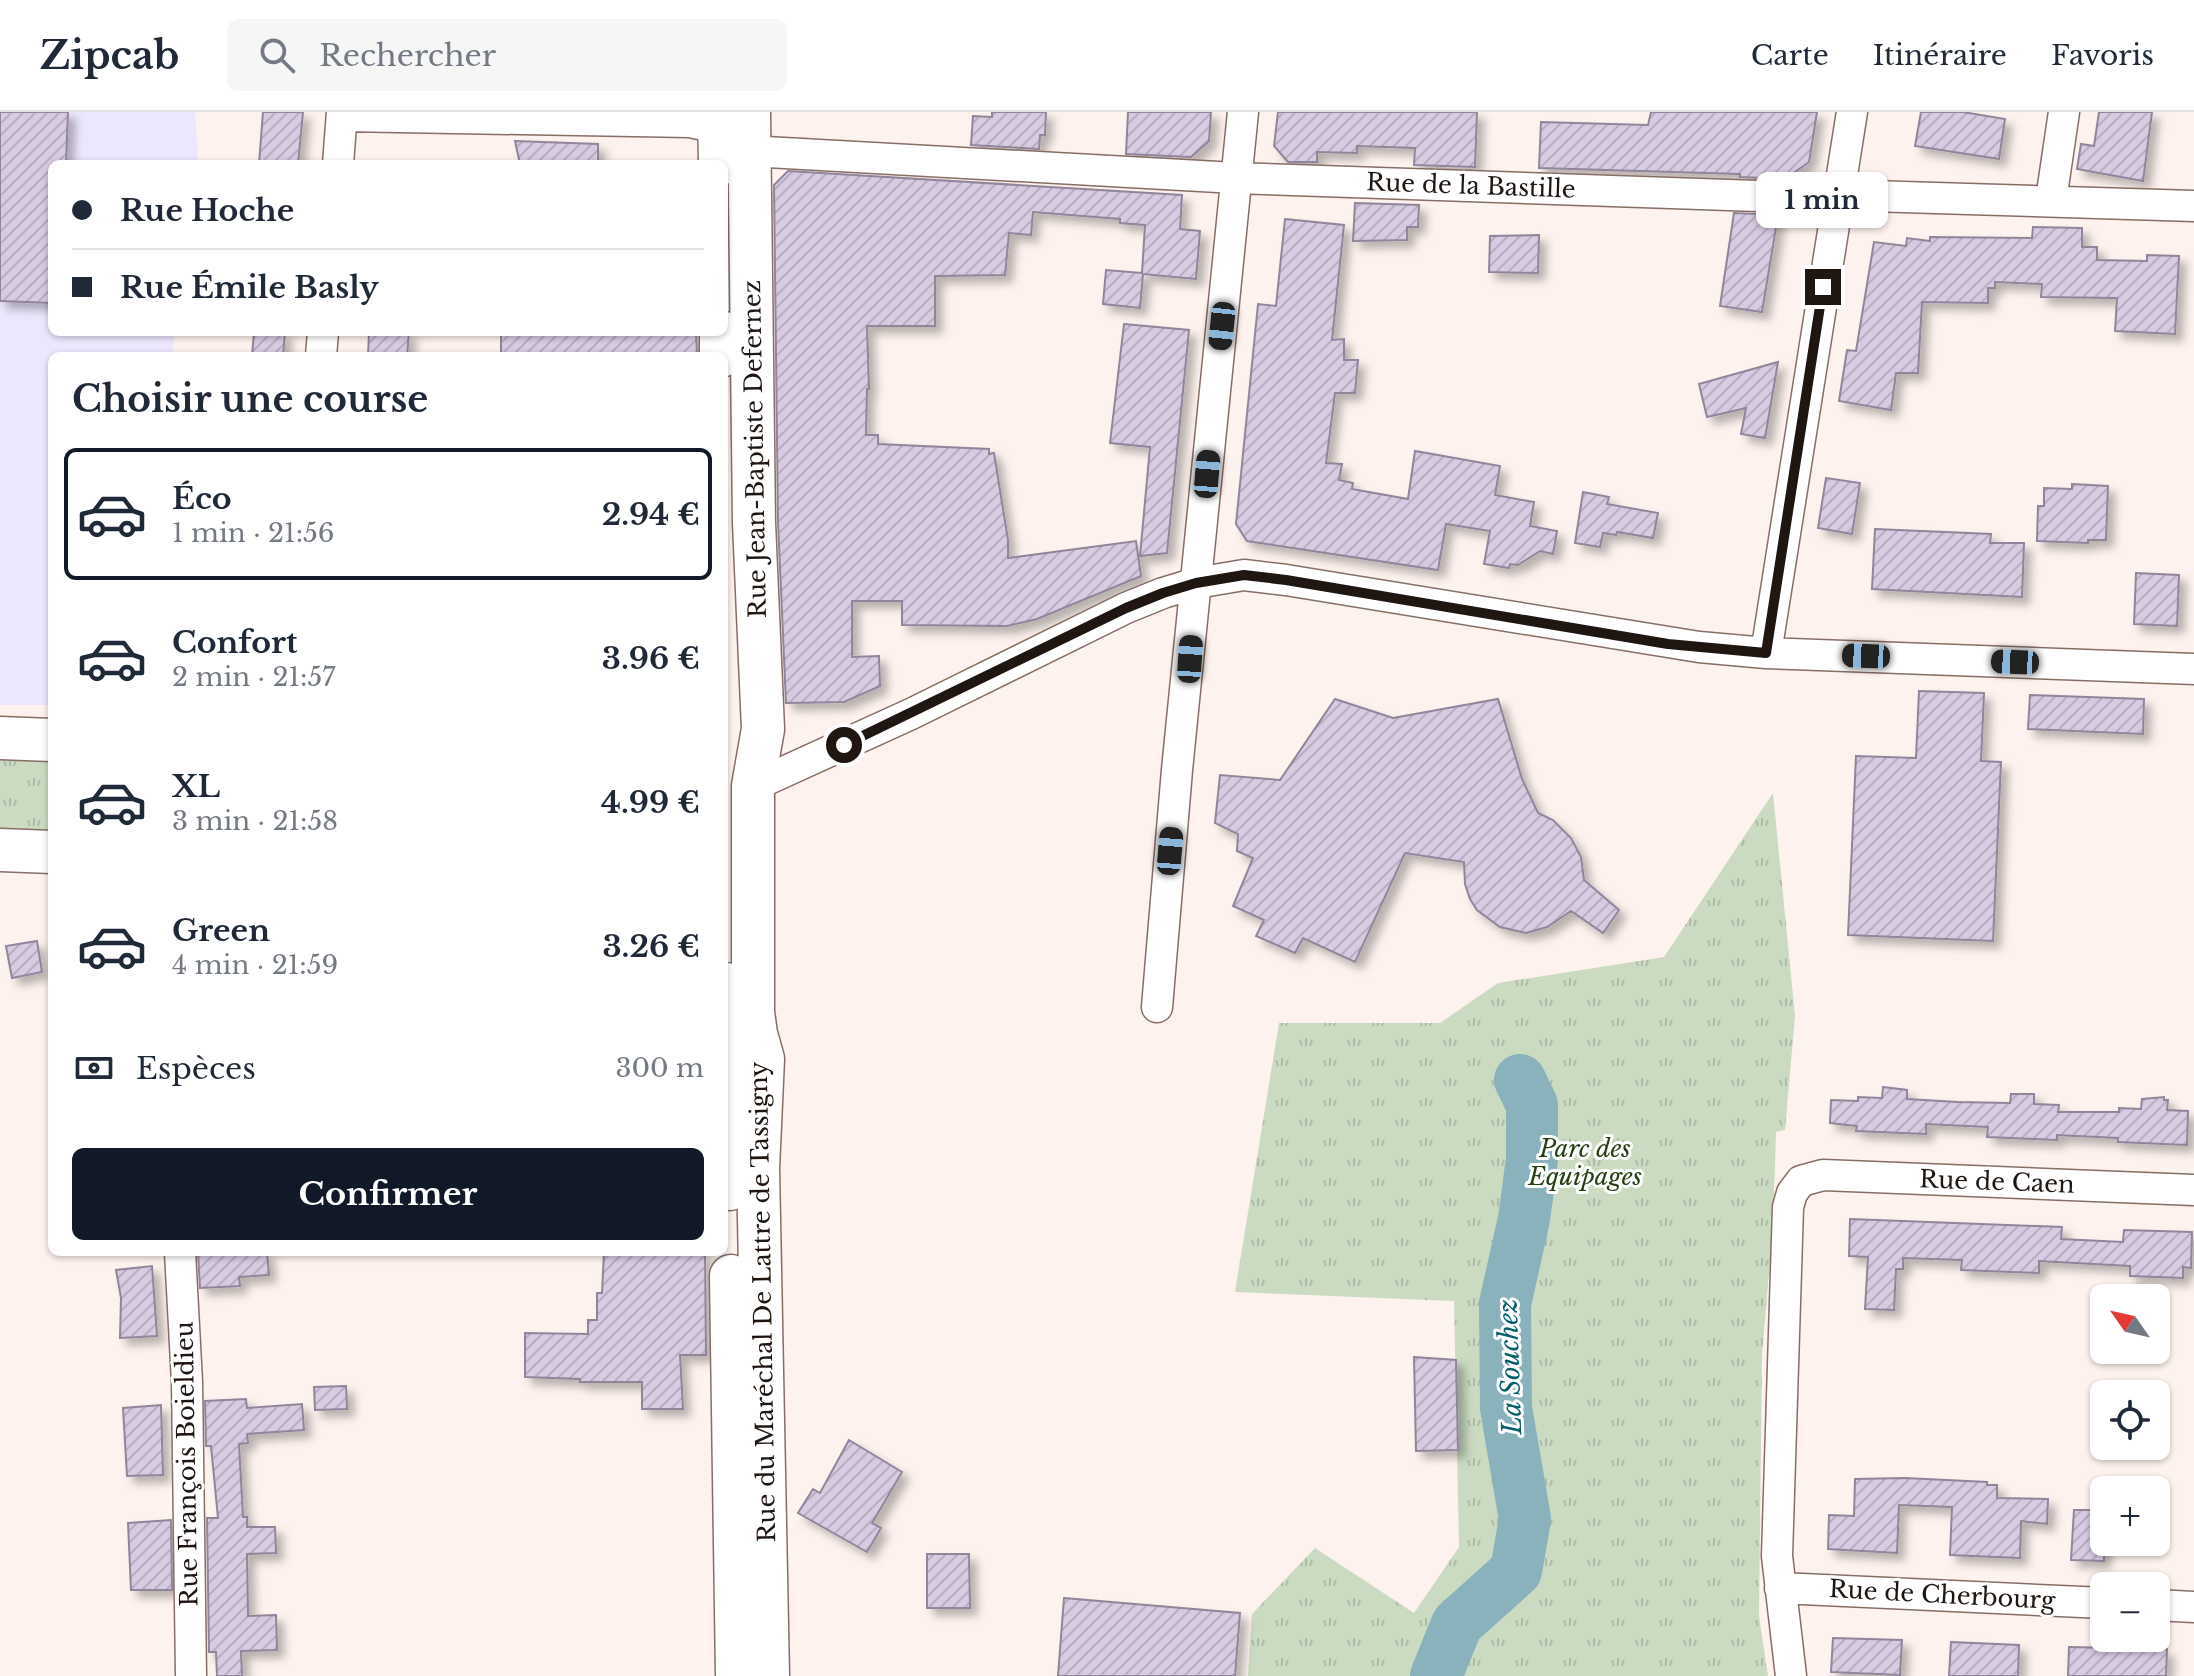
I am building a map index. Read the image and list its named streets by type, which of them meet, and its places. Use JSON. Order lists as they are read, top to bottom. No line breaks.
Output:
{"streets":{"main road":["Rue Jean-Baptiste Defernez","Rue du Maréchal De Lattre de Tassigny"],"street":["Rue de la Bastille","Rue de Caen","Rue François Boieldieu","Rue de Cherbourg"]},"crossings":[["Rue de la Bastille","Rue Jean-Baptiste Defernez"],["Rue Jean-Baptiste Defernez","Rue du Maréchal De Lattre de Tassigny"],["Rue de Caen","Rue de Cherbourg"]],"water":["La Souchez"],"parks":["Parc des Equipages"],"north":"top left","page":{"header":"Zipcab","search":"Rechercher","nav":["Carte","Itinéraire","Favoris"],"banner":["Rue Hoche","Rue Émile Basly"],"bubble":"1 min","heading":"Choisir une course","list":[{"name":"Éco","note":"1 min · 21:56","value":"2.94 €"},{"name":"Confort","note":"2 min · 21:57","value":"3.96 €"},{"name":"XL","note":"3 min · 21:58","value":"4.99 €"},{"name":"Green","note":"4 min · 21:59","value":"3.26 €"}],"pay":["Espèces","300 m"],"buttons":"Confirmer","map_buttons":["+","−"]}}
